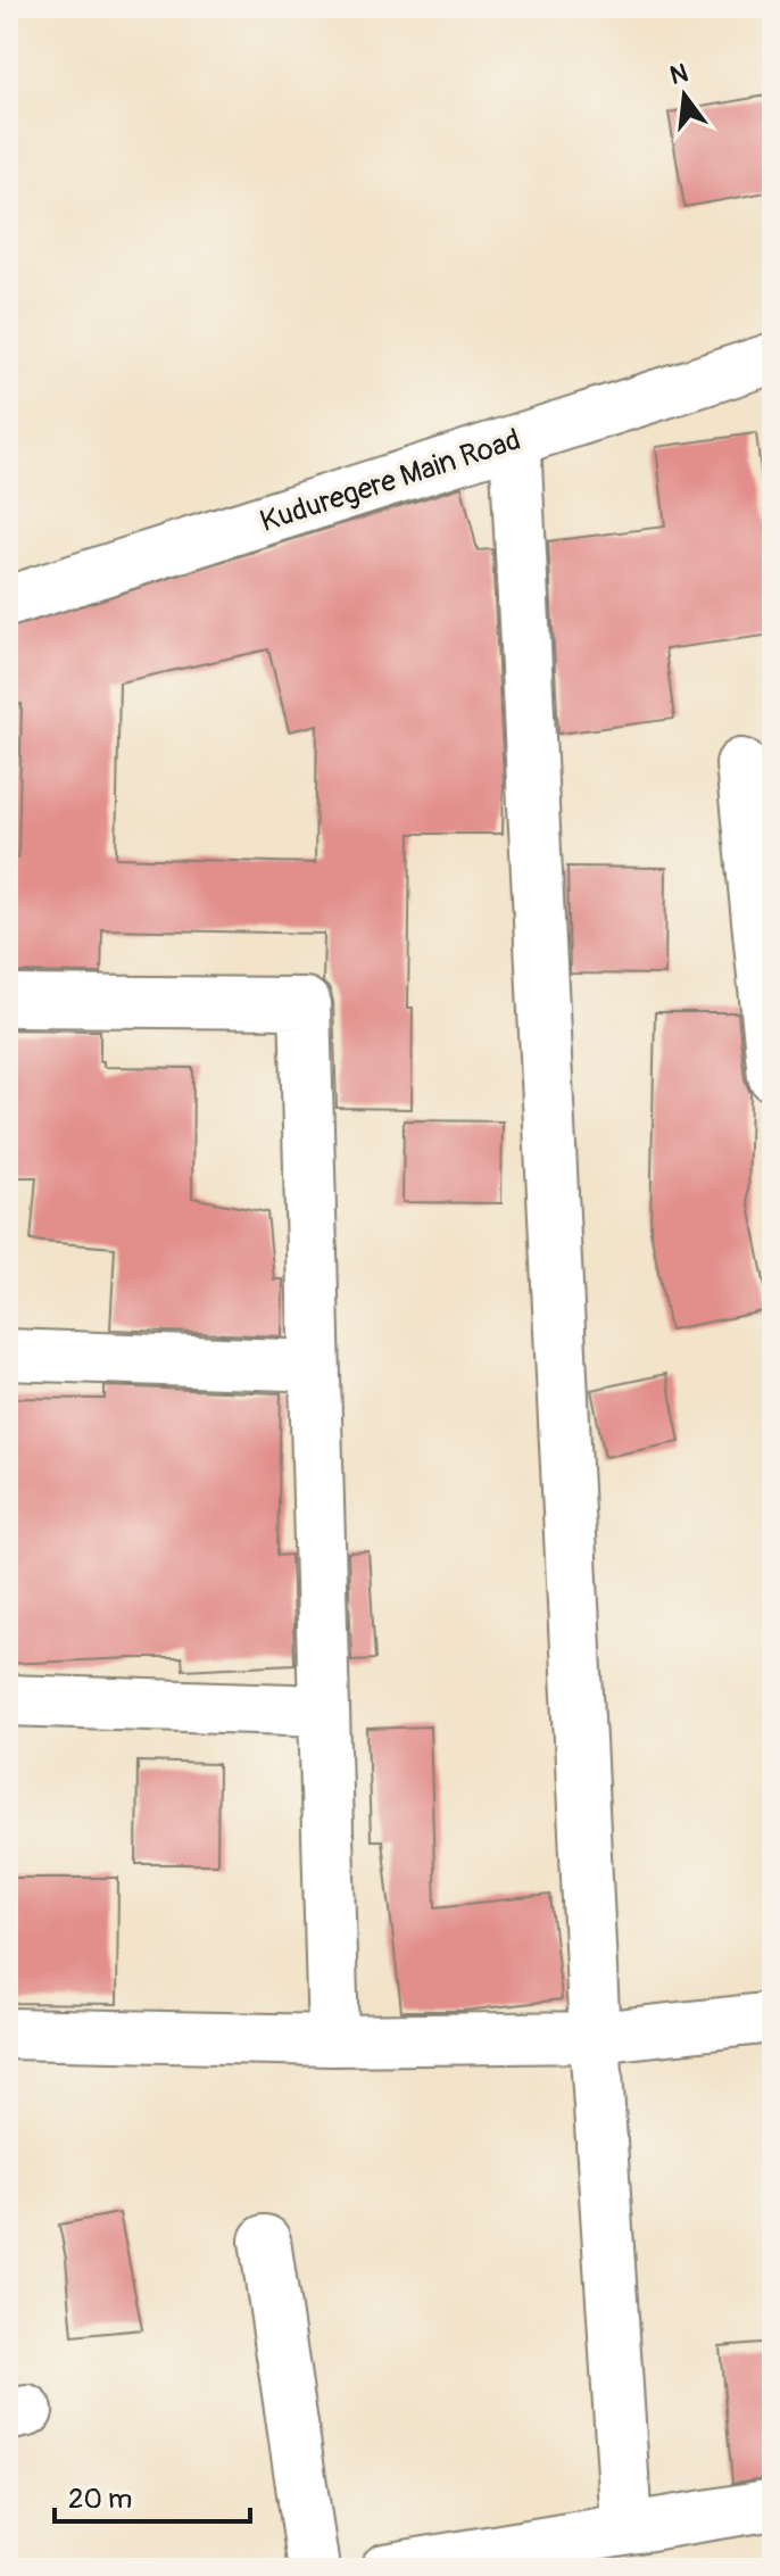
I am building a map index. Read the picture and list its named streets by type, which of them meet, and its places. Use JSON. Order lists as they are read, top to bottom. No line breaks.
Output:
{"streets":{"street":["Kuduregere Main Road"]},"scale_bar":"20 m","north":"top"}
